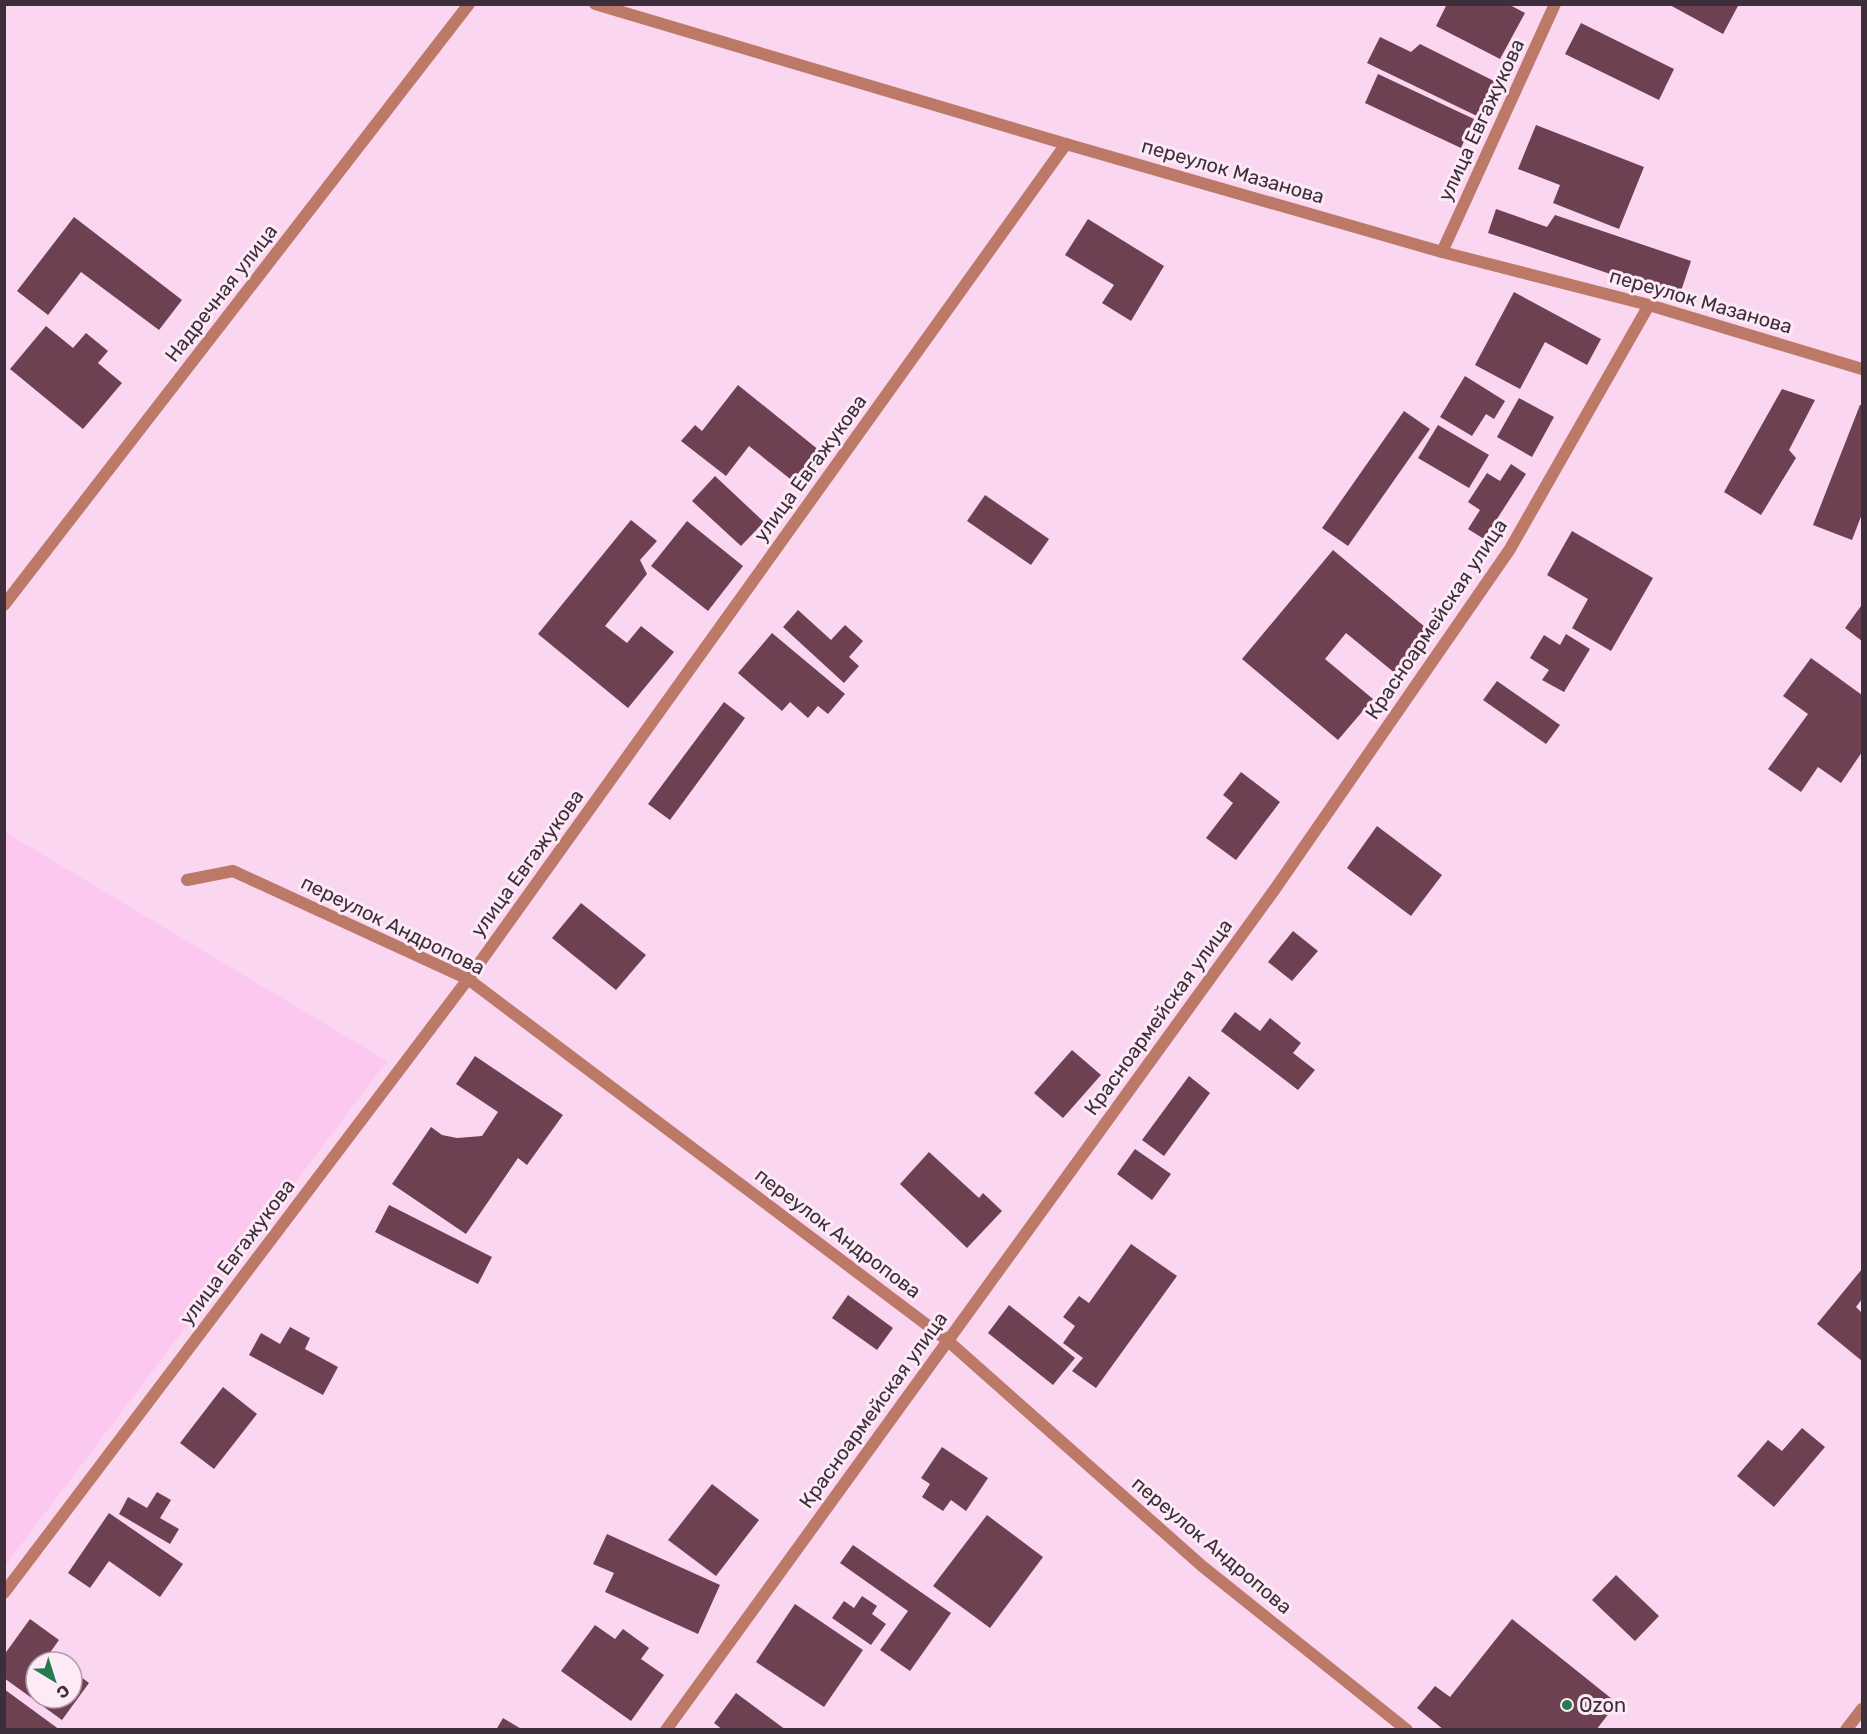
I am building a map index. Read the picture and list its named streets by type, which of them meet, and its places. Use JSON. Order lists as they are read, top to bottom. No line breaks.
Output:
{"streets":{"street":["улица Евгажукова","переулок Мазанова","Надречная улица","Красноармейская улица","переулок Андропова"]},"crossings":[["улица Евгажукова","переулок Мазанова"],["улица Евгажукова","переулок Андропова"],["переулок Мазанова","Красноармейская улица"],["Красноармейская улица","переулок Андропова"]],"places":["Ozon"],"north":"bottom right"}
